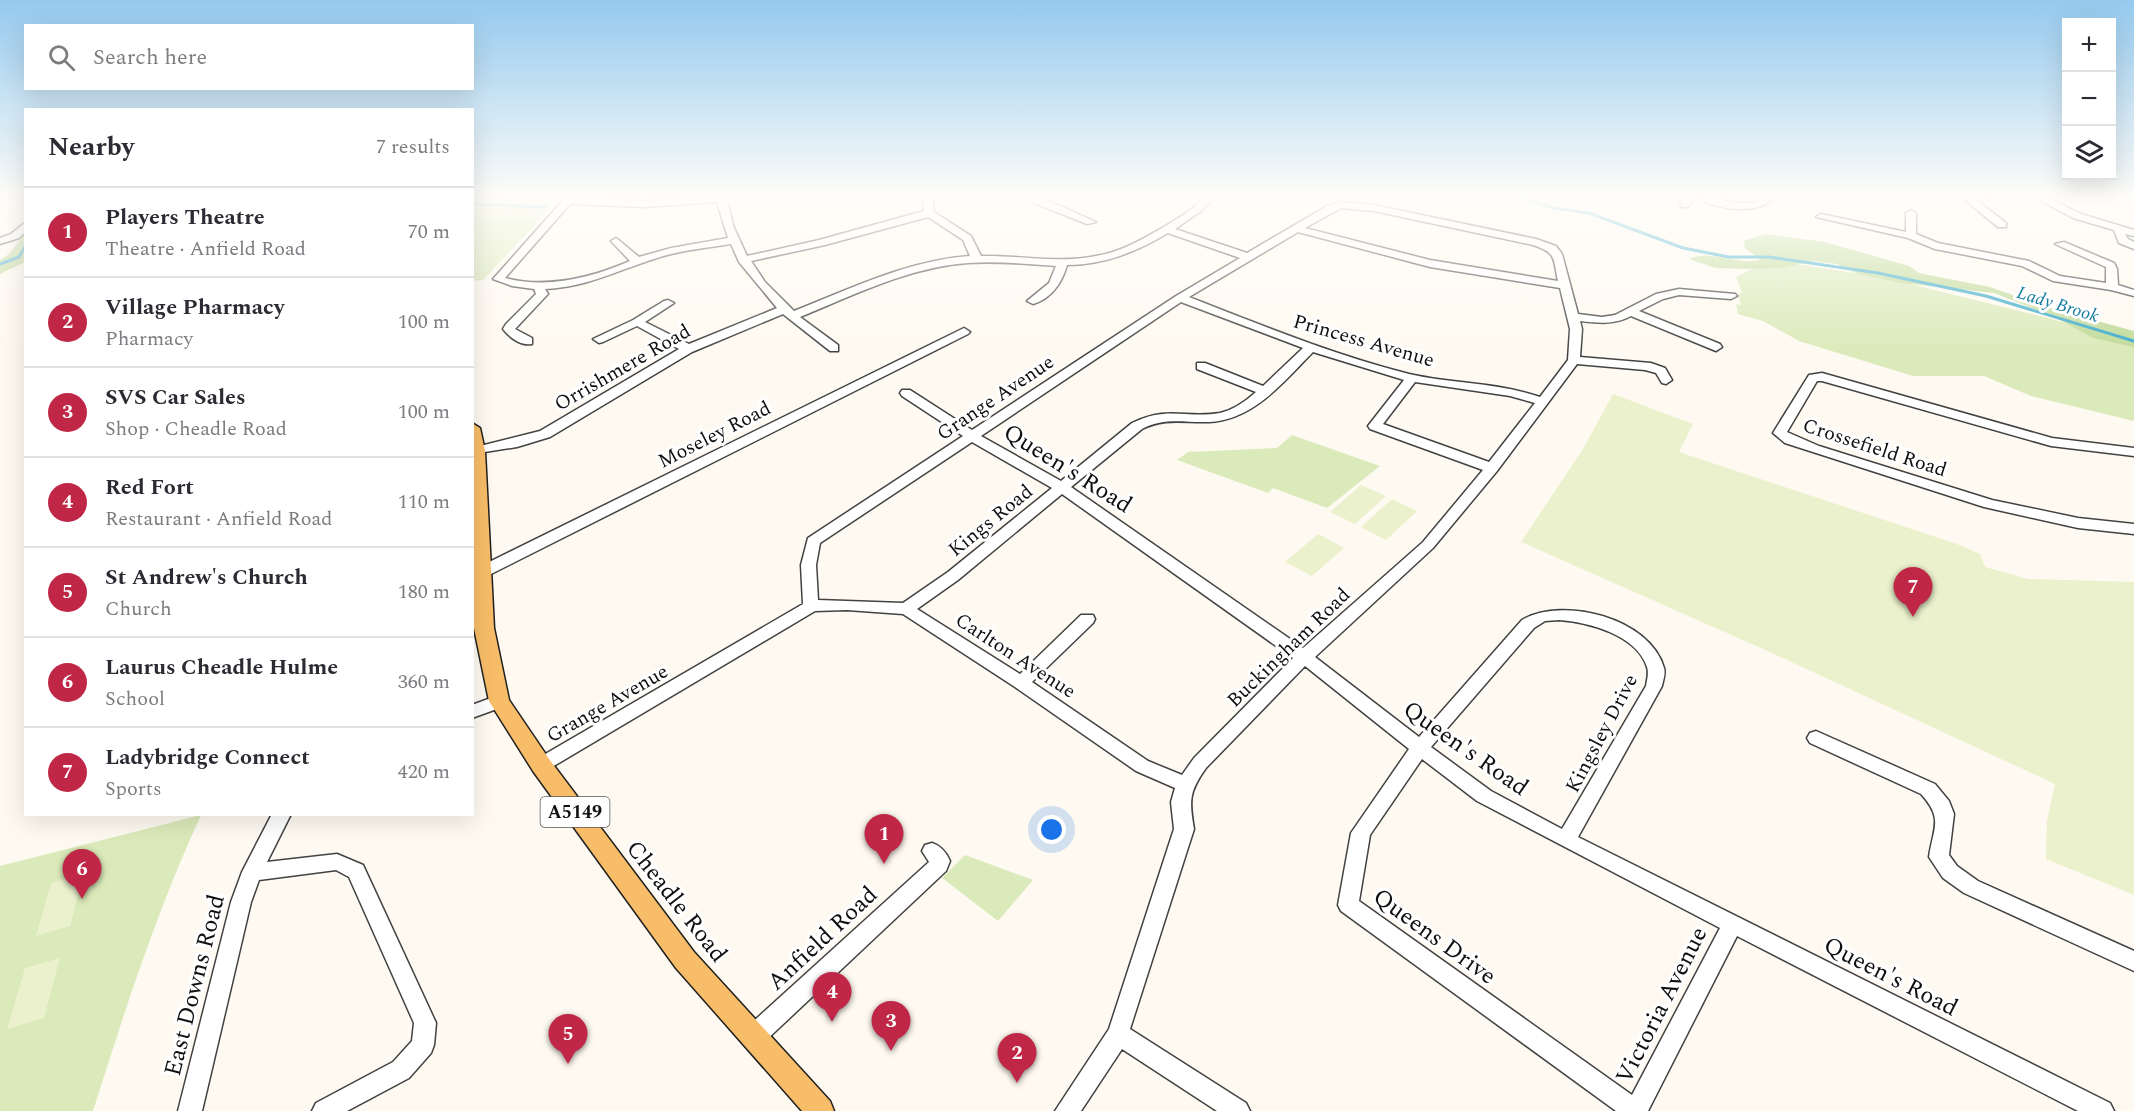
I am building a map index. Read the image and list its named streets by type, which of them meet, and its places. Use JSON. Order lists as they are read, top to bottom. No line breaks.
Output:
{"streets":{"main road":["A5149","Cheadle Road"],"street":["Princess Avenue","Orrishmere Road","Grange Avenue","Moseley Road","Crossefield Road","Queen's Road","Kings Road","Buckingham Road","Carlton Avenue","Kingsley Drive","Queens Drive","Anfield Road","East Downs Road","Victoria Avenue"]},"crossings":[["Princess Avenue","Grange Avenue"],["Princess Avenue","Kings Road"],["Princess Avenue","Buckingham Road"],["Orrishmere Road","Cheadle Road"],["Grange Avenue","Queen's Road"],["Grange Avenue","Cheadle Road"],["Moseley Road","Cheadle Road"],["Queen's Road","Kings Road"],["Queen's Road","Buckingham Road"],["Queen's Road","Kingsley Drive"],["Queen's Road","Queens Drive"],["Queen's Road","Victoria Avenue"],["Kings Road","Carlton Avenue"],["Buckingham Road","Carlton Avenue"],["Kingsley Drive","Queens Drive"],["Cheadle Road","Anfield Road"],["Queens Drive","Victoria Avenue"]],"water":["Lady Brook"],"page":{"map_buttons":["+","−"],"search":"Search here","heading":["Nearby","7 results"],"list":[{"mark":"1","name":"Players Theatre","note":"Theatre · Anfield Road","value":"70 m"},{"mark":"2","name":"Village Pharmacy","note":"Pharmacy","value":"100 m"},{"mark":"3","name":"SVS Car Sales","note":"Shop · Cheadle Road","value":"100 m"},{"mark":"4","name":"Red Fort","note":"Restaurant · Anfield Road","value":"110 m"},{"mark":"5","name":"St Andrew's Church","note":"Church","value":"180 m"},{"mark":"6","name":"Laurus Cheadle Hulme","note":"School","value":"360 m"},{"mark":"7","name":"Ladybridge Connect","note":"Sports","value":"420 m"}],"pins":["7","1","6","4","3","5","2"]}}
